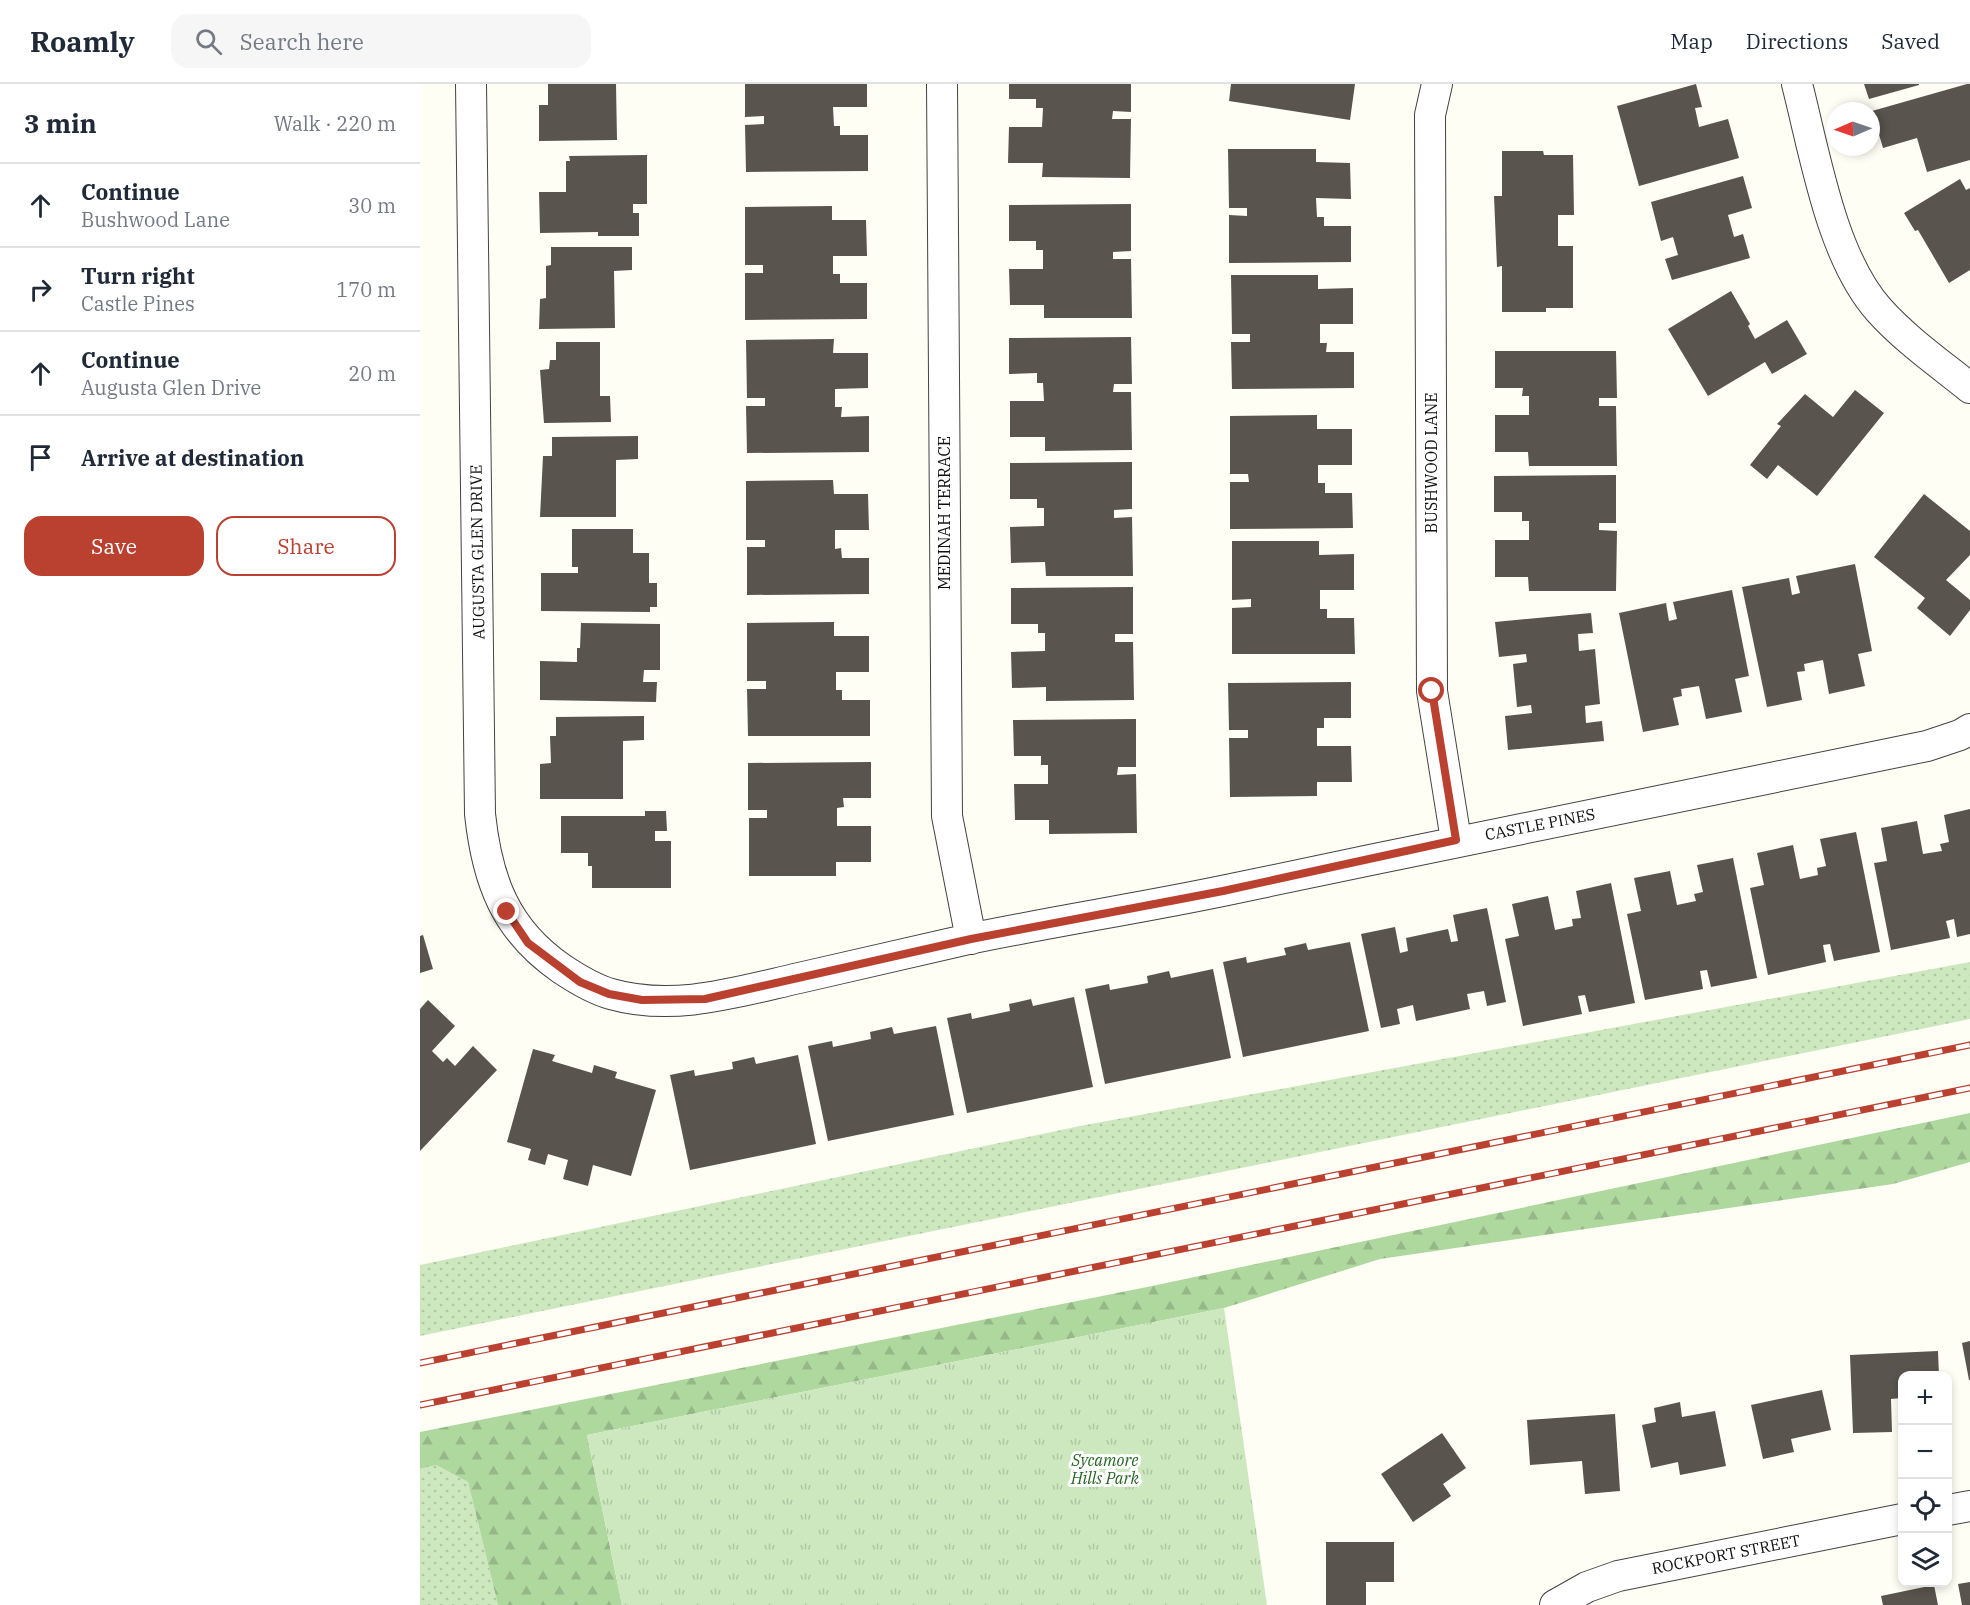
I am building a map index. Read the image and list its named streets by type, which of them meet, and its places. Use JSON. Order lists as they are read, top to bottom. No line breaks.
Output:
{"streets":{"street":["BUSHWOOD LANE","MEDINAH TERRACE","AUGUSTA GLEN DRIVE","CASTLE PINES","ROCKPORT STREET"]},"crossings":[["BUSHWOOD LANE","CASTLE PINES"],["MEDINAH TERRACE","CASTLE PINES"],["AUGUSTA GLEN DRIVE","CASTLE PINES"]],"parks":["Sycamore Hills Park"],"north":"left","page":{"header":"Roamly","search":"Search here","nav":["Map","Directions","Saved"],"heading":["3 min","Walk · 220 m"],"list":[["Continue","Bushwood Lane","30 m"],["Turn right","Castle Pines","170 m"],["Continue","Augusta Glen Drive","20 m"],"Arrive at destination"],"buttons":["Save","Share"],"map_buttons":["+","−"]}}
